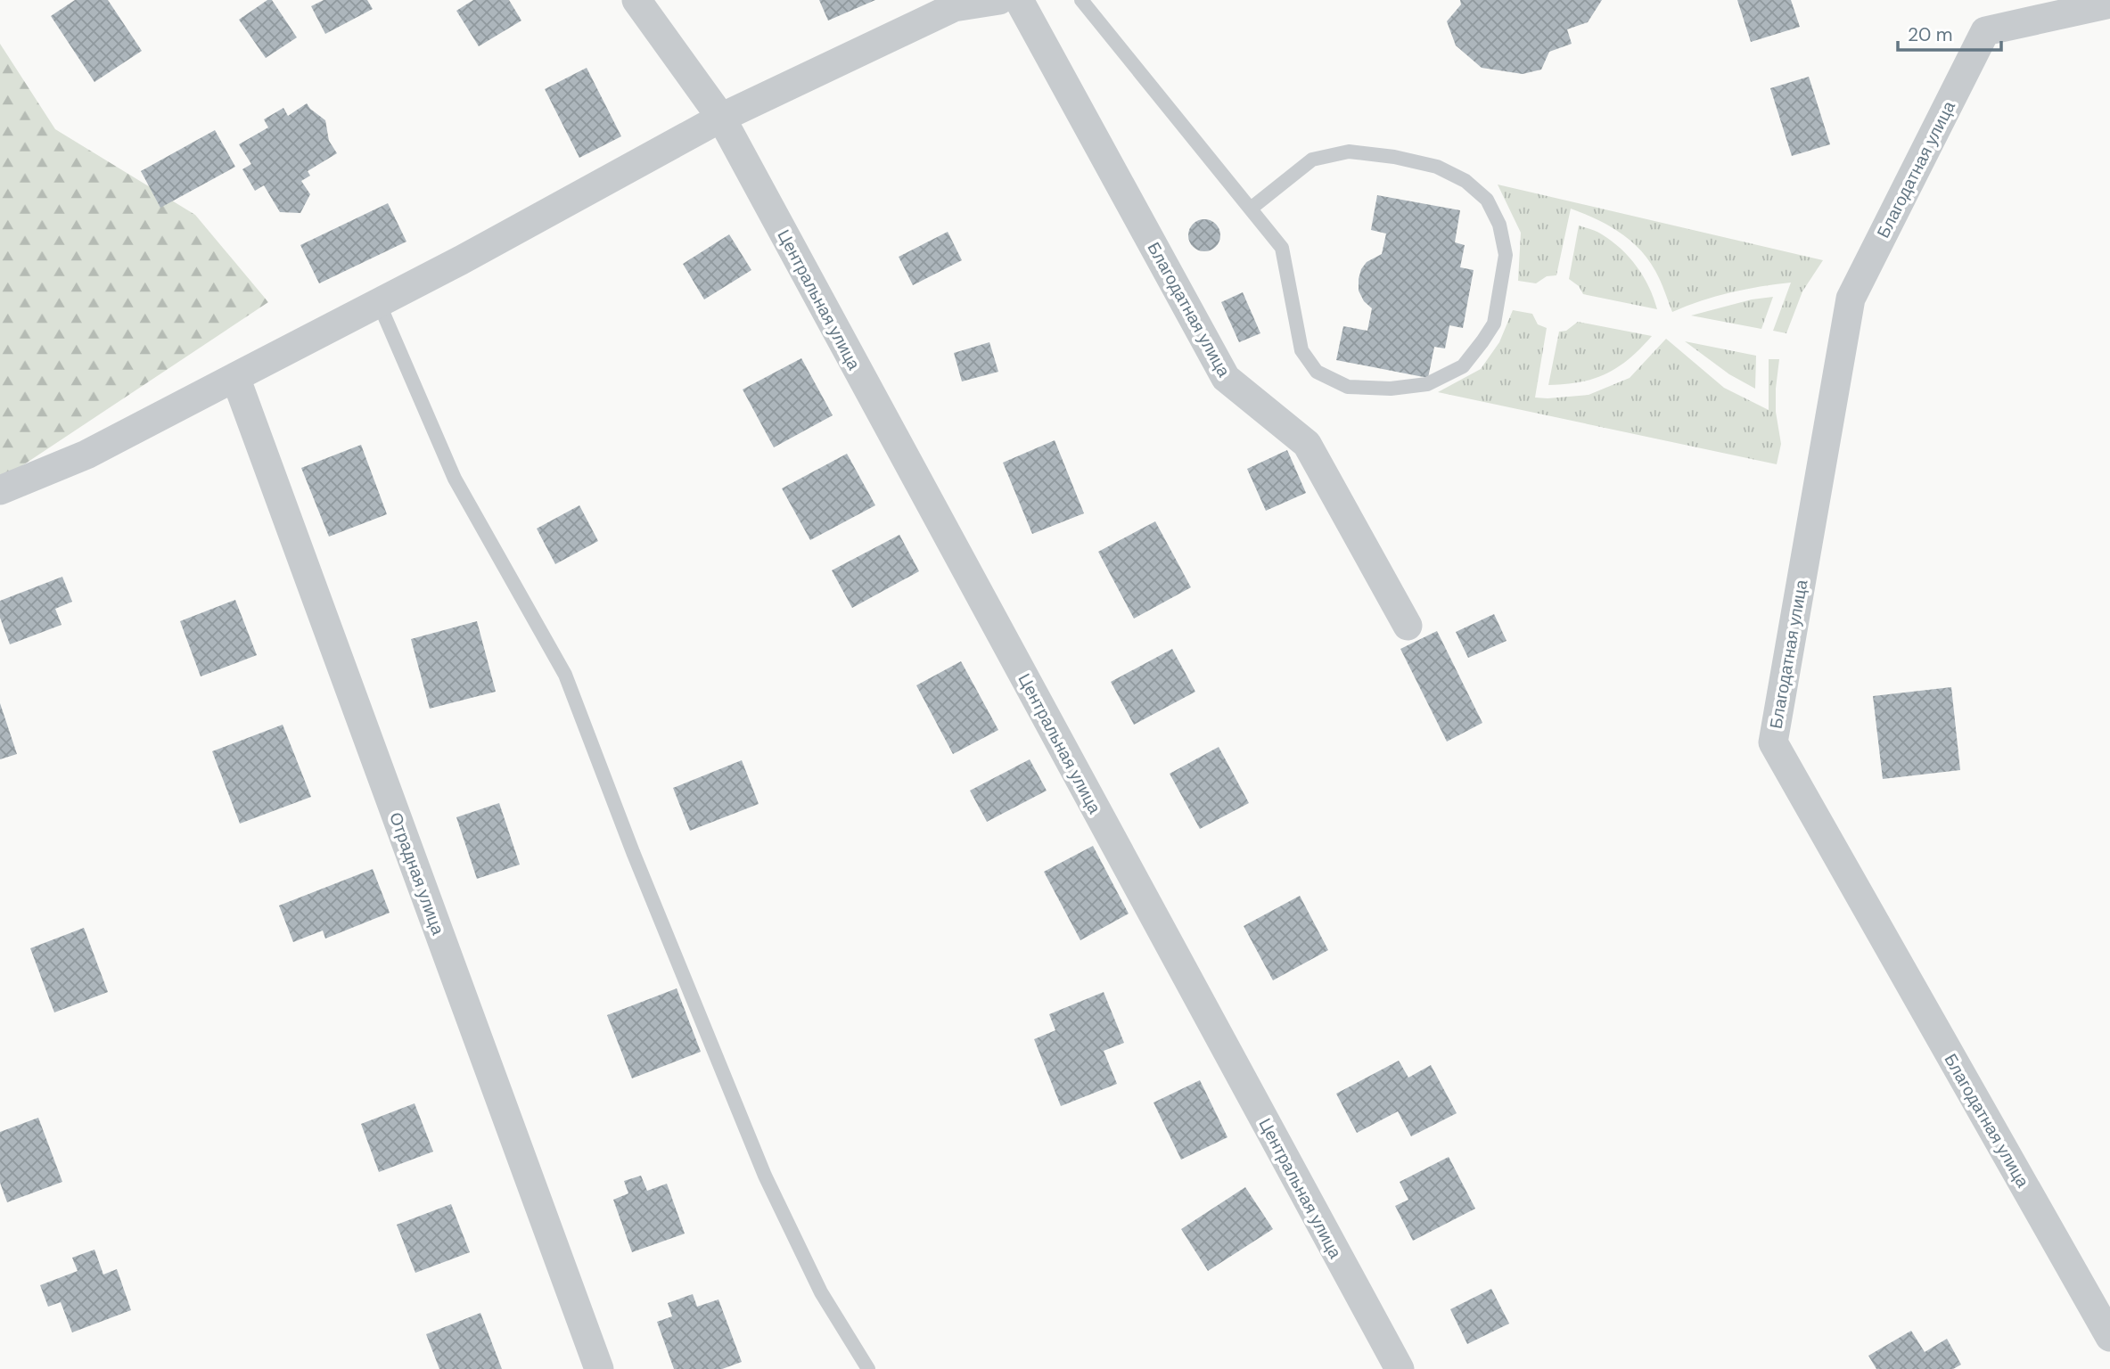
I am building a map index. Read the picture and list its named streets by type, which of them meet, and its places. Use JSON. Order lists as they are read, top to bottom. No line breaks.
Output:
{"streets":{"street":["Благодатная улица","Центральная улица","Отрадная улица"]},"scale_bar":"20 m"}
